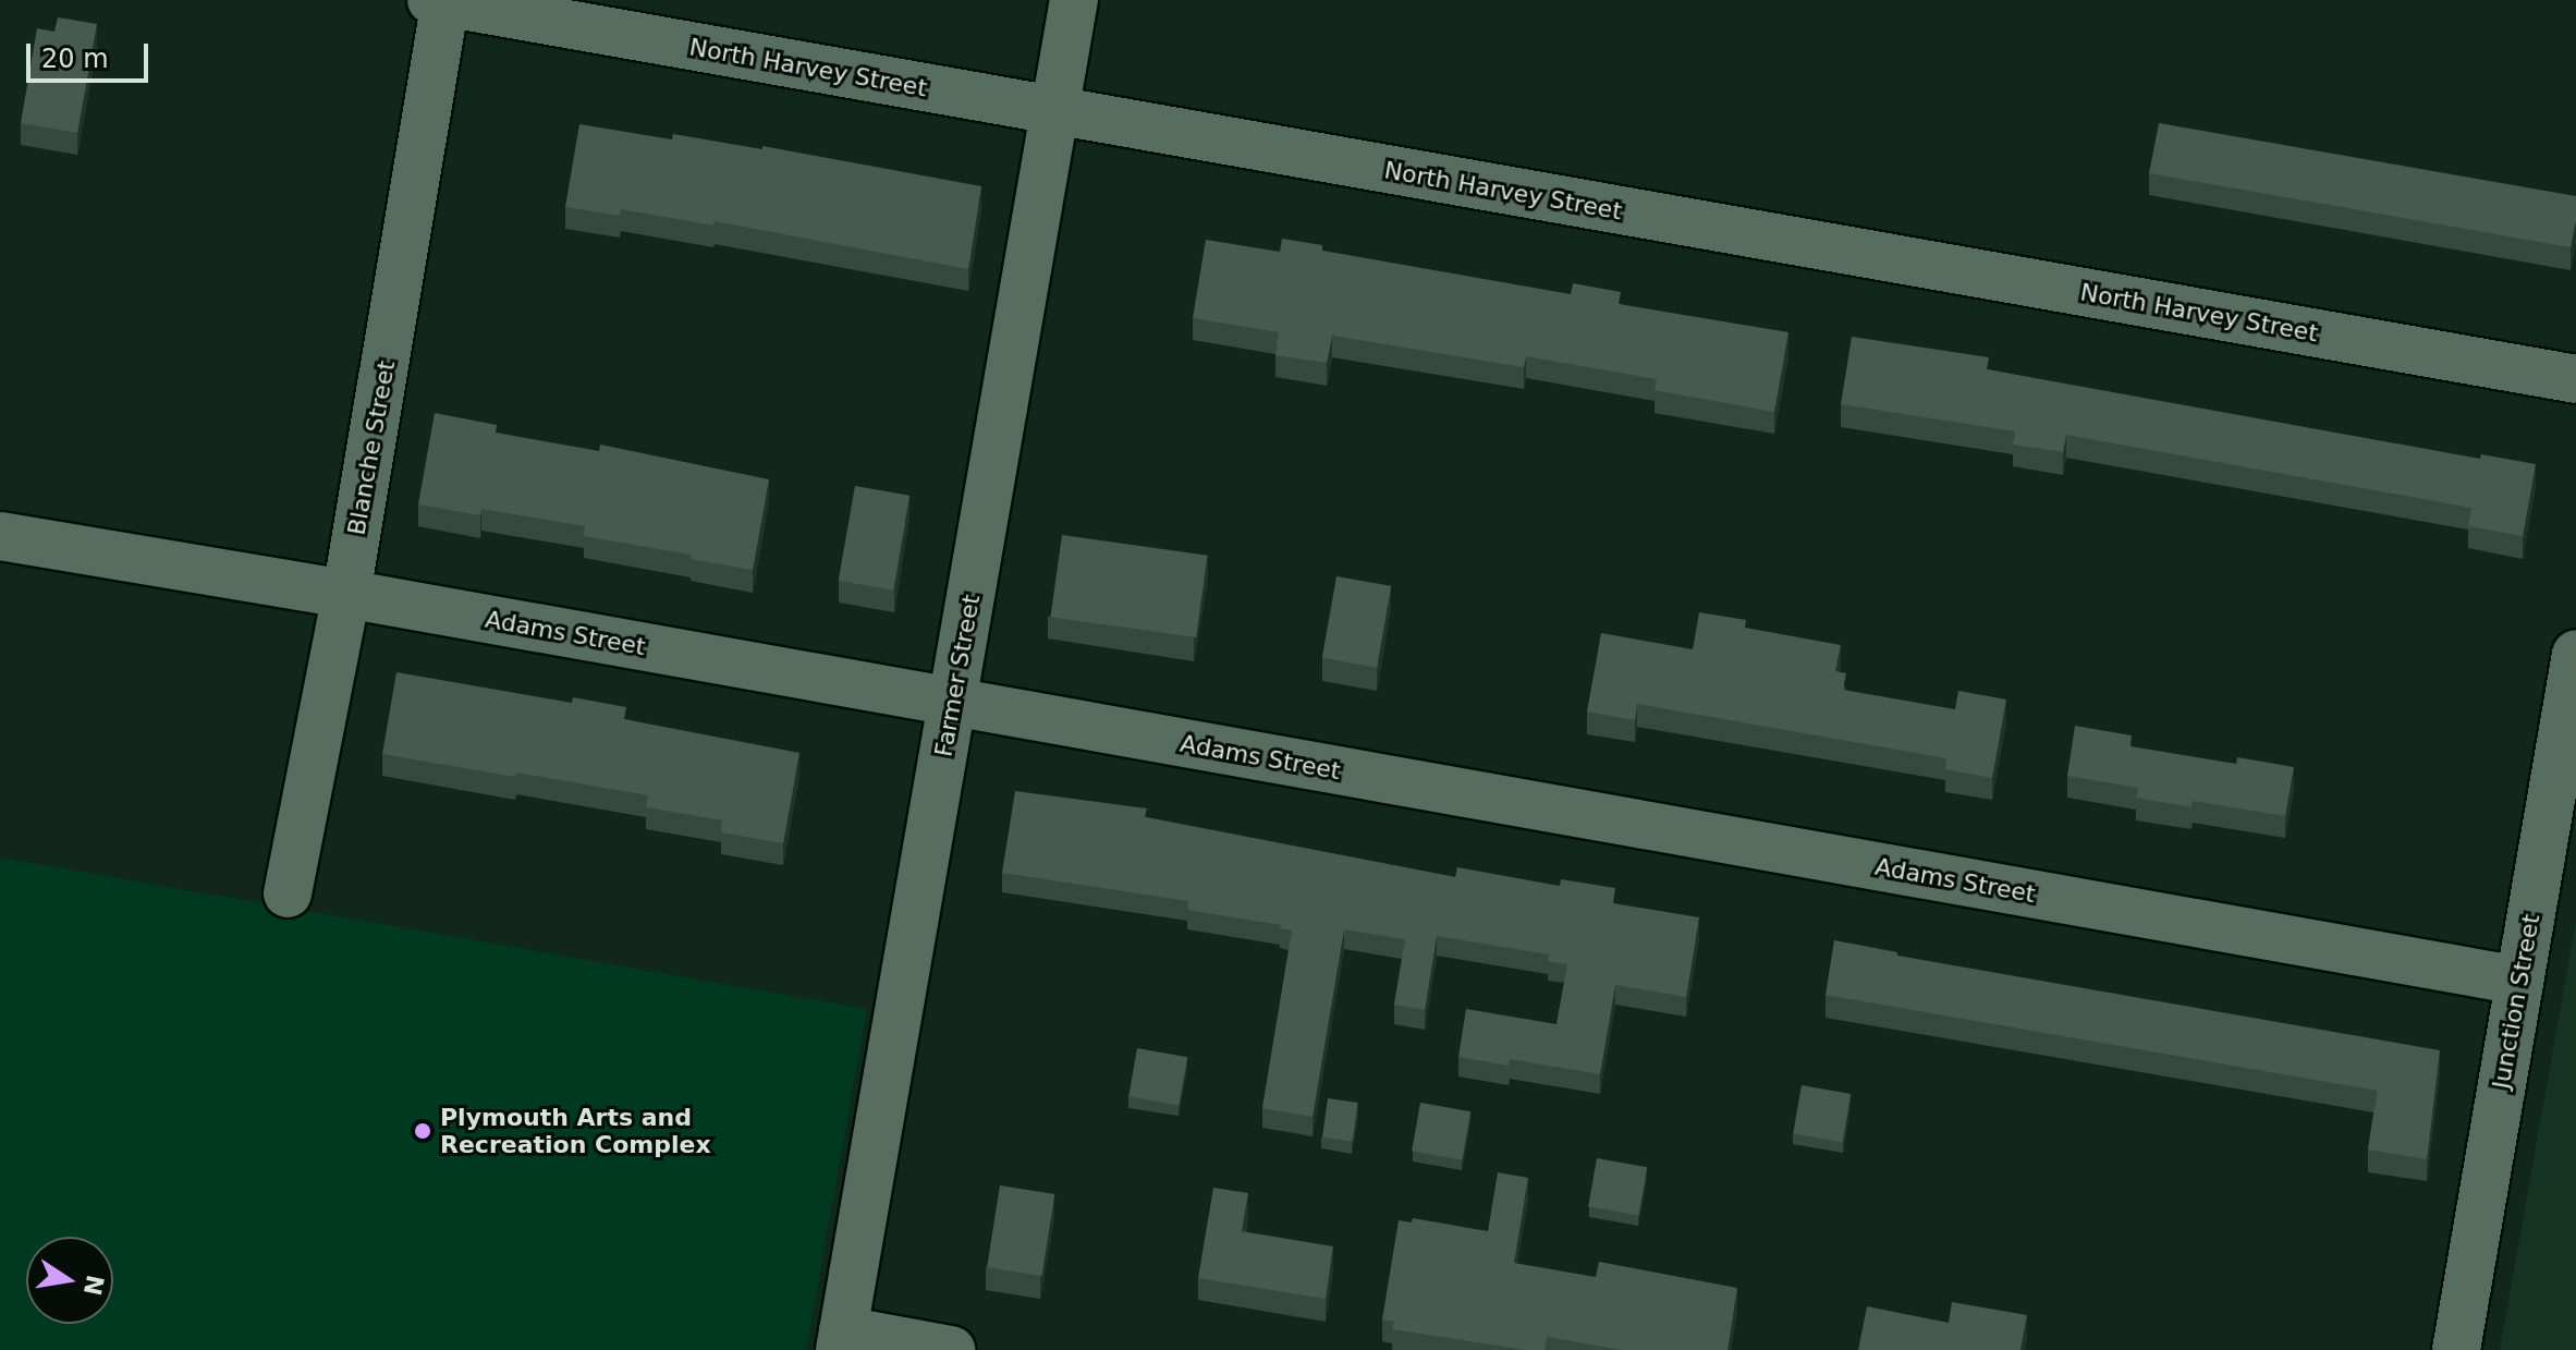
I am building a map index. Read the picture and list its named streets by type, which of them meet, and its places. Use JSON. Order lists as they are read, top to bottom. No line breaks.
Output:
{"streets":{"street":["North Harvey Street","Blanche Street","Adams Street","Farmer Street","Junction Street"]},"crossings":[["North Harvey Street","Blanche Street"],["North Harvey Street","Farmer Street"],["Blanche Street","Adams Street"],["Adams Street","Farmer Street"],["Adams Street","Junction Street"]],"places":["Plymouth Arts and Recreation Complex"],"scale_bar":"20 m","north":"right"}
